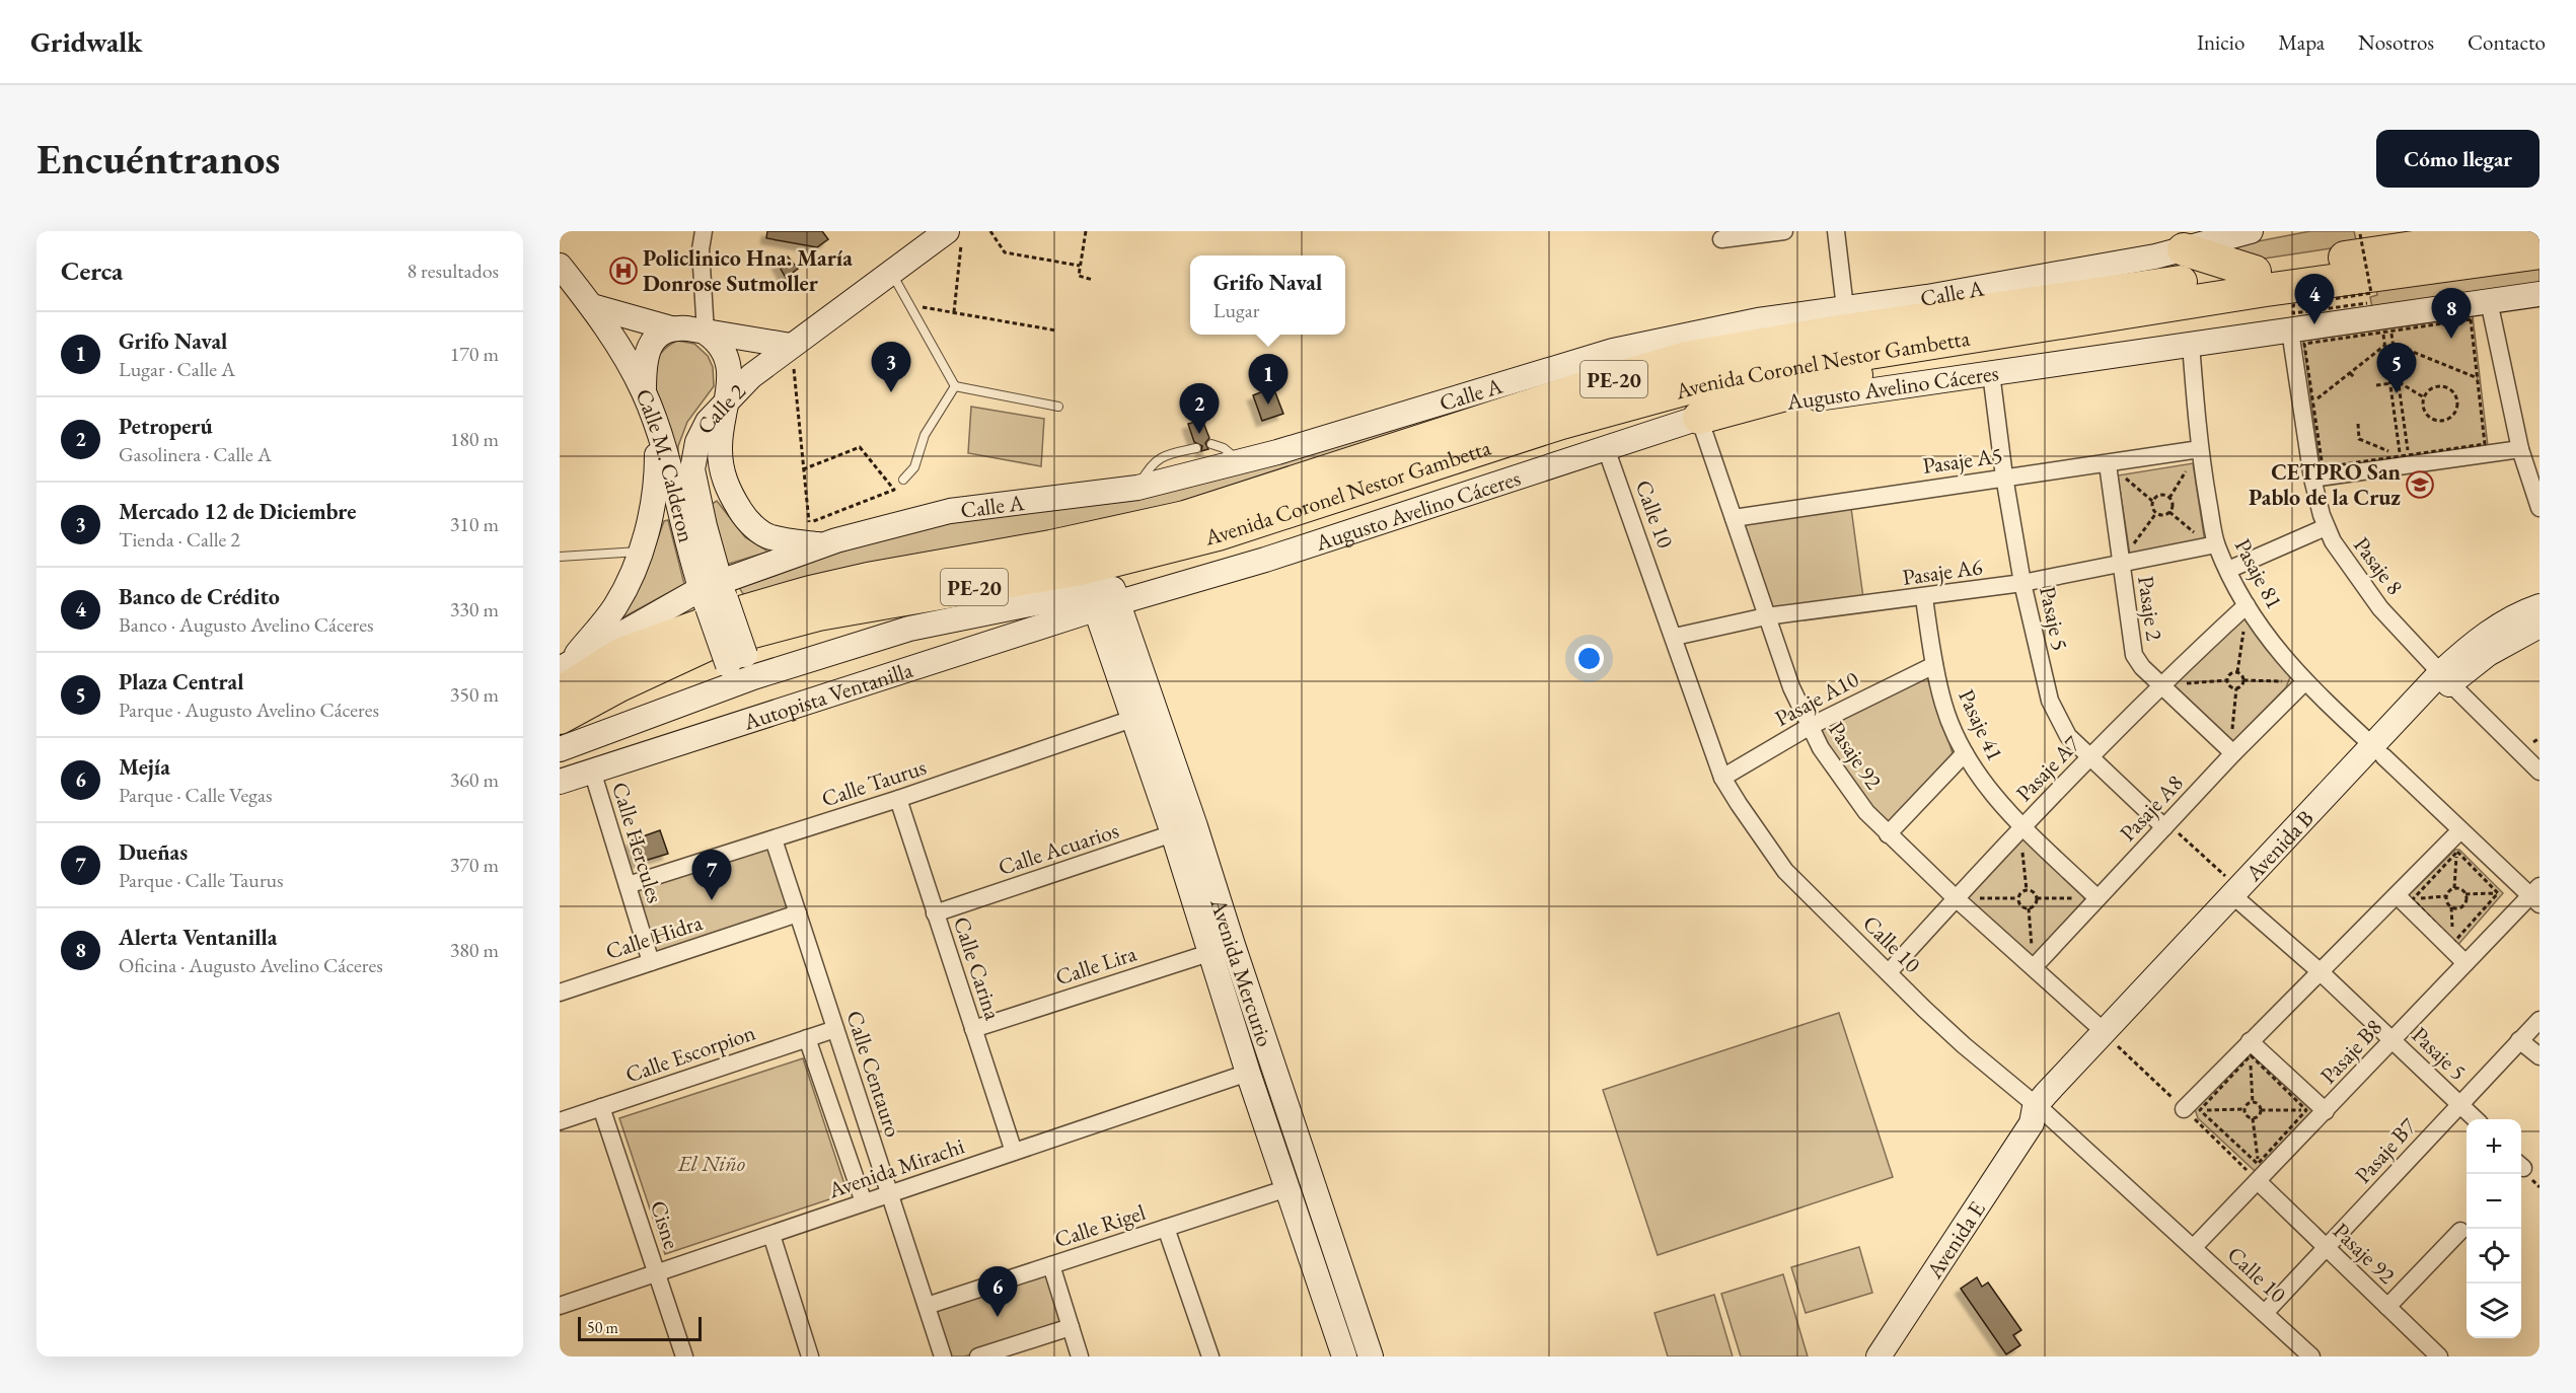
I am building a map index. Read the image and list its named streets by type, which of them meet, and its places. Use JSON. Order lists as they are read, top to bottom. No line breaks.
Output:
{"streets":{"highway":["Avenida Coronel Nestor Gambetta","PE-20","Autopista Ventanilla"],"street":["Calle A","Augusto Avelino Cáceres","Calle 2","Pasaje A5","Calle M. Calderon","Calle 10","Pasaje 8","Pasaje A6","Pasaje 81","Pasaje 2","Pasaje 5","Pasaje A10","Pasaje 41","Pasaje 92","Pasaje A7","Calle Taurus","Pasaje A8","Calle Hercules","Avenida B","Calle Acuarios","Calle Hidra","Calle Lira","Calle Carina","Avenida Mercurio","Pasaje B8","Calle Escorpion","Calle Centauro","Pasaje B7","Avenida Mirachi","Cisne","Calle Rigel","Avenida E"]},"crossings":[["Calle A","Avenida Coronel Nestor Gambetta"],["Calle A","Calle 2"],["Calle A","Calle M. Calderon"],["Calle A","Autopista Ventanilla"],["Avenida Coronel Nestor Gambetta","Calle 2"],["Avenida Coronel Nestor Gambetta","Calle M. Calderon"],["Avenida Coronel Nestor Gambetta","Autopista Ventanilla"],["Augusto Avelino Cáceres","Calle 10"],["Augusto Avelino Cáceres","Pasaje 8"],["Augusto Avelino Cáceres","Pasaje 81"],["Augusto Avelino Cáceres","Pasaje 5"],["Augusto Avelino Cáceres","Autopista Ventanilla"],["Augusto Avelino Cáceres","Pasaje 92"],["Augusto Avelino Cáceres","Avenida Mercurio"],["Calle 2","Calle M. Calderon"],["Calle 2","Autopista Ventanilla"],["Pasaje A5","Pasaje 81"],["Pasaje A5","Pasaje 2"],["Pasaje A5","Pasaje 5"],["Pasaje A5","Pasaje 92"],["Calle M. Calderon","Autopista Ventanilla"],["Calle 10","Pasaje A6"],["Calle 10","Pasaje A10"],["Calle 10","Pasaje A7"],["Calle 10","Avenida B"],["Calle 10","Pasaje B8"],["Calle 10","Pasaje B7"],["Calle 10","Avenida E"],["Pasaje 8","Avenida B"],["Pasaje A6","Pasaje 81"],["Pasaje A6","Pasaje 2"],["Pasaje A6","Pasaje 5"],["Pasaje A6","Pasaje 41"],["Pasaje A6","Pasaje 92"],["Pasaje 81","Pasaje A7"],["Pasaje 81","Pasaje A8"],["Pasaje 81","Avenida B"],["Pasaje 81","Pasaje B8"],["Pasaje 2","Pasaje A7"],["Pasaje 2","Pasaje A8"],["Pasaje 5","Pasaje A7"],["Pasaje 5","Pasaje A8"],["Pasaje 5","Avenida B"],["Pasaje 5","Pasaje B8"],["Pasaje 5","Pasaje B7"],["Autopista Ventanilla","Calle Hercules"],["Autopista Ventanilla","Avenida Mercurio"],["Pasaje A10","Pasaje 41"],["Pasaje A10","Pasaje 92"],["Pasaje 41","Pasaje A7"],["Pasaje 41","Pasaje A8"],["Pasaje 92","Pasaje A7"],["Pasaje 92","Pasaje A8"],["Pasaje 92","Avenida B"],["Pasaje 92","Pasaje B8"],["Pasaje 92","Pasaje B7"],["Calle Taurus","Calle Hercules"],["Calle Taurus","Calle Carina"],["Calle Taurus","Avenida Mercurio"],["Calle Taurus","Calle Centauro"],["Calle Hercules","Calle Hidra"],["Avenida B","Avenida E"],["Calle Acuarios","Calle Carina"],["Calle Acuarios","Avenida Mercurio"],["Calle Hidra","Calle Centauro"],["Calle Lira","Calle Carina"],["Calle Lira","Avenida Mercurio"],["Calle Carina","Avenida Mirachi"],["Avenida Mercurio","Avenida Mirachi"],["Avenida Mercurio","Calle Rigel"],["Calle Escorpion","Calle Centauro"],["Calle Escorpion","Cisne"],["Calle Centauro","Avenida Mirachi"],["Calle Centauro","Calle Rigel"],["Avenida Mirachi","Cisne"]],"parks":["El Niño"],"places":{"hospital":["Policlinico Hna. María Donrose Sutmoller"],"school or university":["CETPRO San Pablo de la Cruz"]},"scale_bar":"50 m","page":{"header":"Gridwalk","nav":["Inicio","Mapa","Nosotros","Contacto"],"buttons":"Cómo llegar","title":"Encuéntranos","heading":["Cerca","8 resultados"],"popup":["Grifo Naval","Lugar"],"pins":["4","8","3","5","1","2","7","6"],"list":[{"mark":"1","name":"Grifo Naval","note":"Lugar · Calle A","value":"170 m"},{"mark":"2","name":"Petroperú","note":"Gasolinera · Calle A","value":"180 m"},{"mark":"3","name":"Mercado 12 de Diciembre","note":"Tienda · Calle 2","value":"310 m"},{"mark":"4","name":"Banco de Crédito","note":"Banco · Augusto Avelino Cáceres","value":"330 m"},{"mark":"5","name":"Plaza Central","note":"Parque · Augusto Avelino Cáceres","value":"350 m"},{"mark":"6","name":"Mejía","note":"Parque · Calle Vegas","value":"360 m"},{"mark":"7","name":"Dueñas","note":"Parque · Calle Taurus","value":"370 m"},{"mark":"8","name":"Alerta Ventanilla","note":"Oficina · Augusto Avelino Cáceres","value":"380 m"}],"map_buttons":["+","−"],"scale":"50 m"}}
